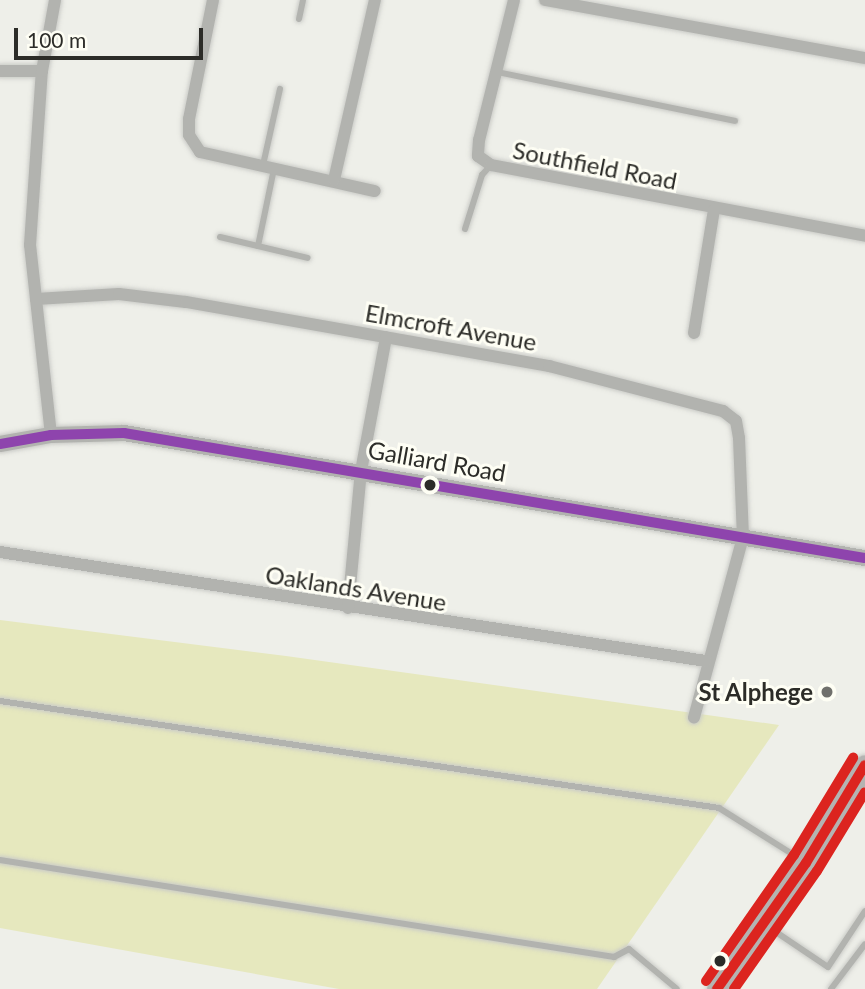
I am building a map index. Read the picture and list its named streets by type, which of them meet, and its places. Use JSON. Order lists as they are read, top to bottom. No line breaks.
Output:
{"streets":{"street":["Southfield Road","Elmcroft Avenue","Galliard Road","Oaklands Avenue"]},"crossings":[["Elmcroft Avenue","Galliard Road"]],"places":["St Alphege"],"scale_bar":"100 m"}
